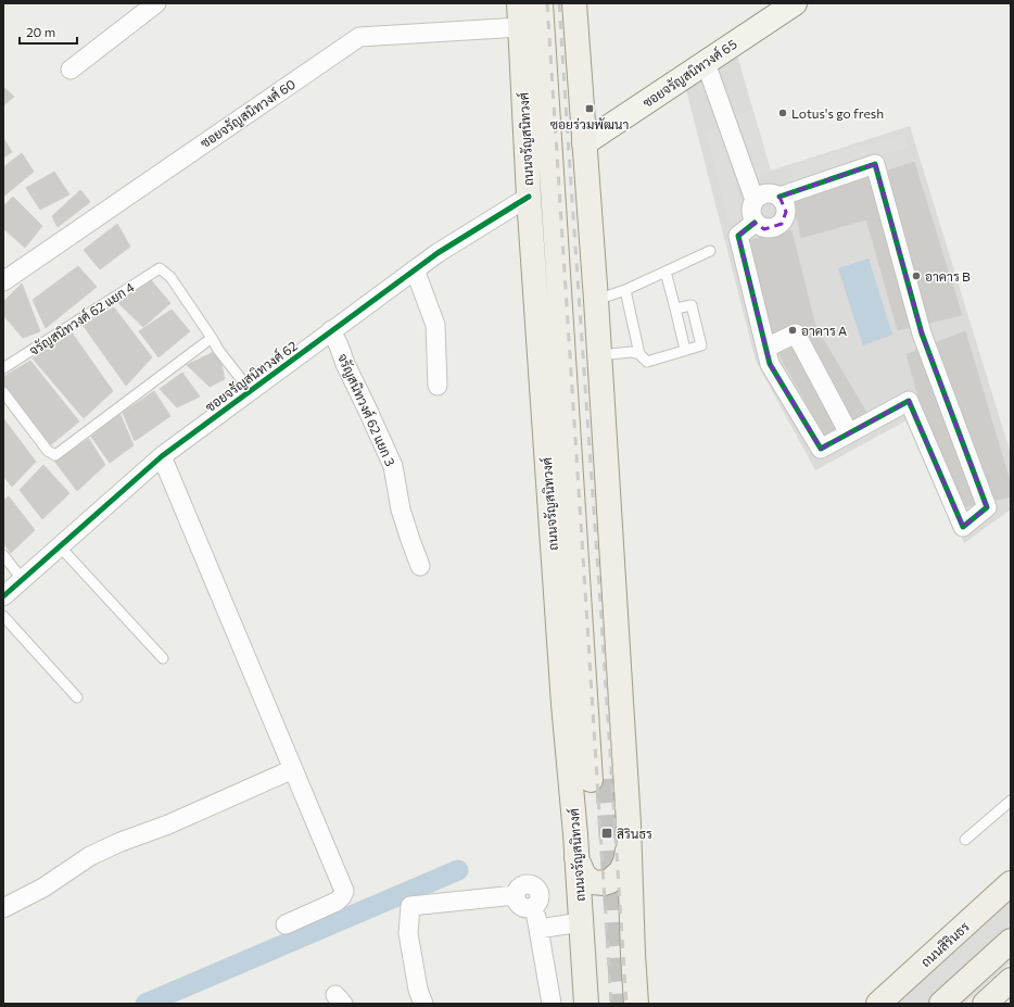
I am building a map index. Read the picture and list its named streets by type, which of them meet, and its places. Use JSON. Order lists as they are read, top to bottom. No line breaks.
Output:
{"streets":{"main road":["ถนนจรัญสนิทวงศ์","ถนนสิรินธร"],"street":["ซอยจรัญสนิทวงศ์ 65","ซอยจรัญสนิทวงศ์ 60","ซอยจรัญสนิทวงศ์ 62","จรัญสนิทวงศ์ 62 แยก 3"],"lane":["จรัญสนิทวงศ์ 62 แยก 4"]},"crossings":[["ซอยจรัญสนิทวงศ์ 60","ถนนจรัญสนิทวงศ์"],["ถนนจรัญสนิทวงศ์","ซอยจรัญสนิทวงศ์ 62"],["ซอยจรัญสนิทวงศ์ 62","จรัญสนิทวงศ์ 62 แยก 3"]],"places":{"transit":["ซอยร่วมพัฒนา","สิรินธร"],"other":["Lotus's go fresh","อาคาร B","อาคาร A"]},"scale_bar":"20 m"}
